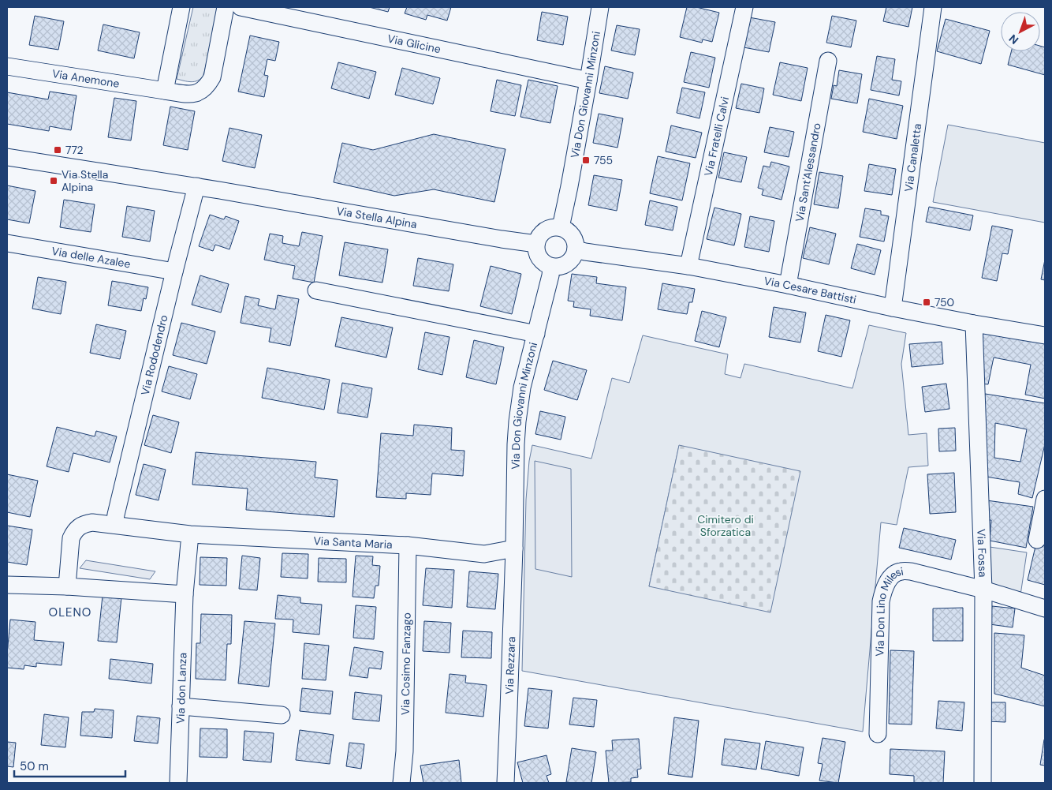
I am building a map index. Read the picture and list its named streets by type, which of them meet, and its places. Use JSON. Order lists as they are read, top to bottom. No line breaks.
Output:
{"streets":{"street":["Via Glicine","Via Anemone","Via Don Giovanni Minzoni","Via Fratelli Calvi","Via Canaletta","Via Sant'Alessandro","Via Stella Alpina","Via delle Azalee","Via Cesare Battisti","Via Rododendro","Via Santa Maria","Via Fossa","Via Don Lino Milesi","Via Cosimo Fanzago","Via Rezzara","Via don Lanza"]},"crossings":[["Via Glicine","Via Don Giovanni Minzoni"],["Via Don Giovanni Minzoni","Via Stella Alpina"],["Via Don Giovanni Minzoni","Via Cesare Battisti"],["Via Don Giovanni Minzoni","Via Santa Maria"],["Via Don Giovanni Minzoni","Via Rezzara"],["Via Fratelli Calvi","Via Cesare Battisti"],["Via Canaletta","Via Cesare Battisti"],["Via Sant'Alessandro","Via Cesare Battisti"],["Via Stella Alpina","Via Cesare Battisti"],["Via Stella Alpina","Via Rododendro"],["Via delle Azalee","Via Rododendro"],["Via Cesare Battisti","Via Fossa"],["Via Rododendro","Via Santa Maria"],["Via Santa Maria","Via Cosimo Fanzago"],["Via Santa Maria","Via Rezzara"],["Via Santa Maria","Via don Lanza"],["Via Fossa","Via Don Lino Milesi"]],"districts":["OLENO"],"parks":["Cimitero di Sforzatica"],"places":{"transit":["772","755","Via Stella Alpina","750"]},"scale_bar":"50 m","north":"bottom left"}
